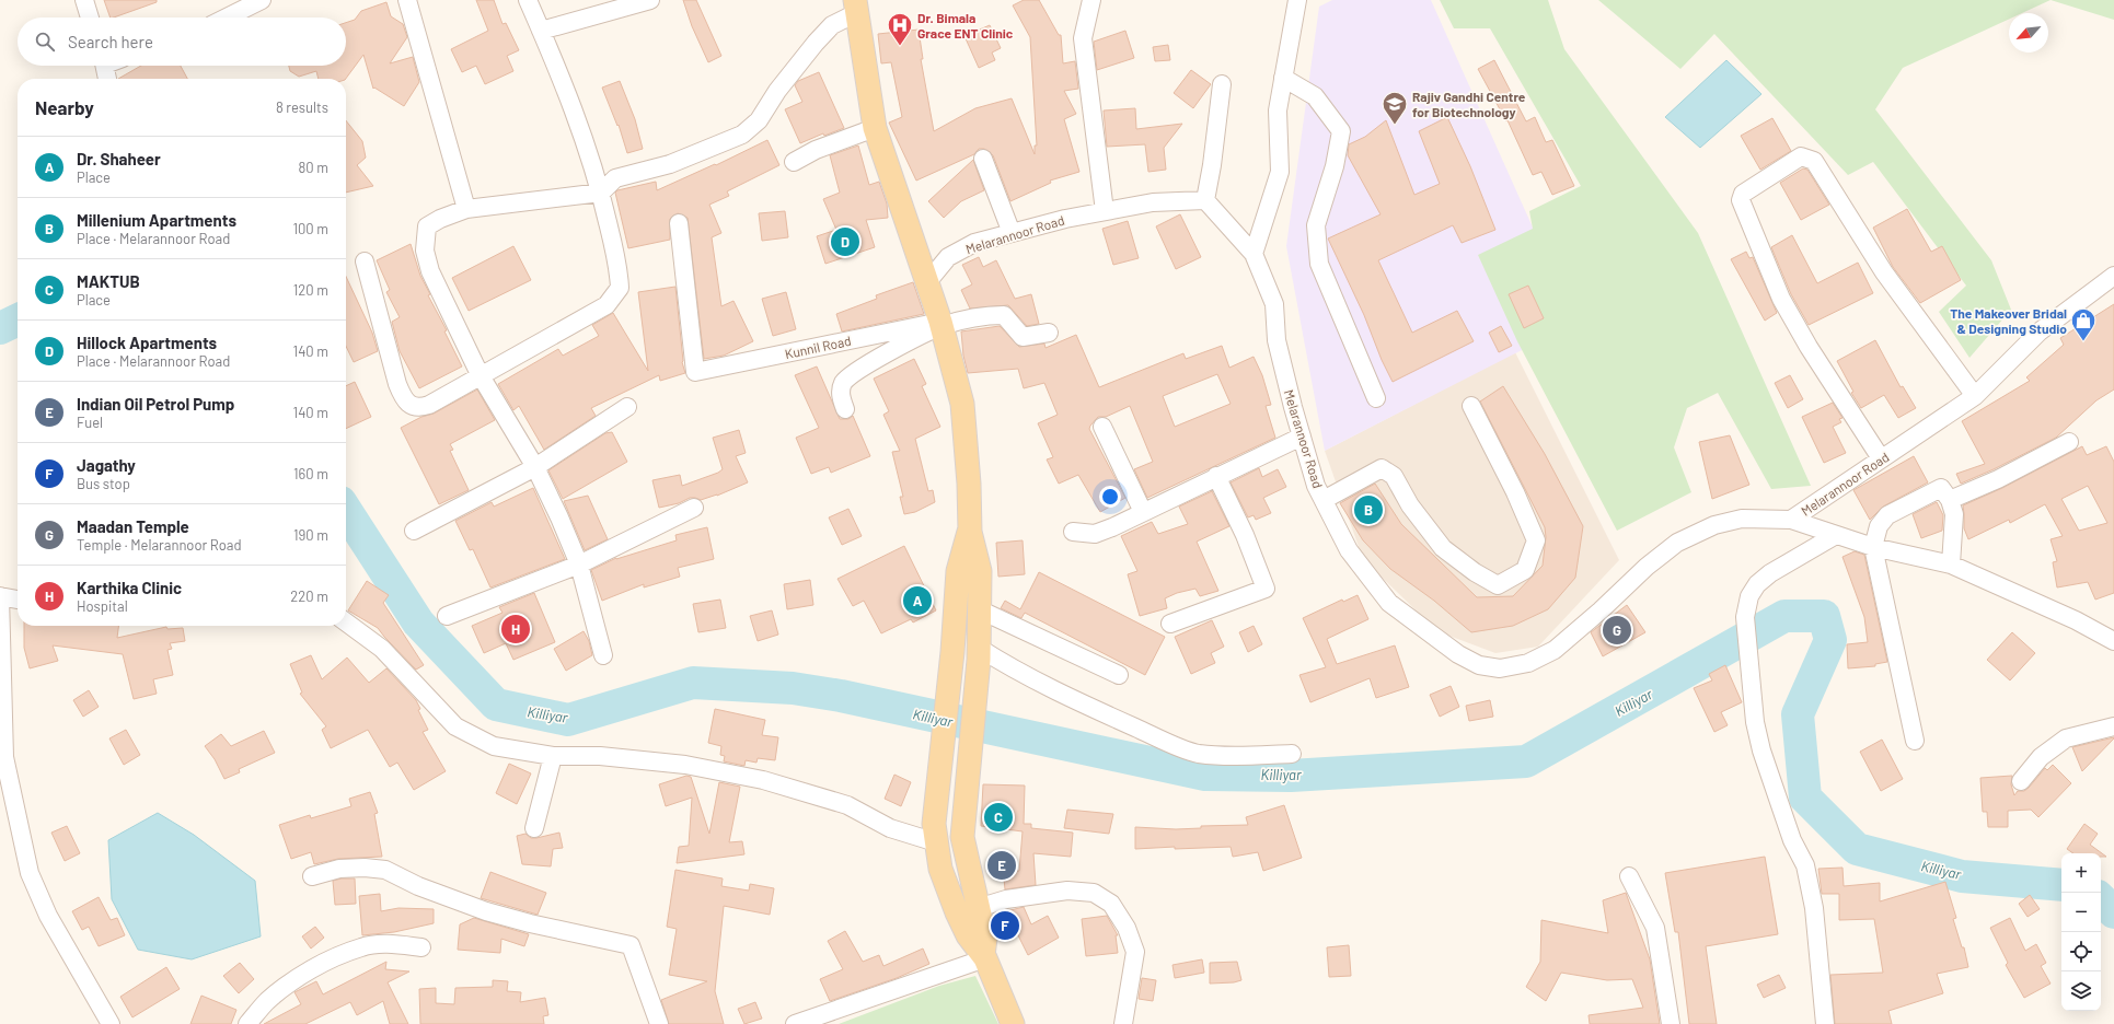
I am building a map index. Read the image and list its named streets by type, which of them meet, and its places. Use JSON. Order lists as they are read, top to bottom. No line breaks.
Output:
{"streets":{"street":["Melarannoor Road","Kunnil Road"]},"water":["Killiyar"],"places":{"hospital":["Dr. Bimala Grace ENT Clinic"],"school or university":["Rajiv Gandhi Centre for Biotechnology"],"shop":["The Makeover Bridal & Designing Studio"]},"north":"bottom left","page":{"search":"Search here","heading":["Nearby","8 results"],"list":[{"mark":"A","name":"Dr. Shaheer","note":"Place","value":"80 m"},{"mark":"B","name":"Millenium Apartments","note":"Place · Melarannoor Road","value":"100 m"},{"mark":"C","name":"MAKTUB","note":"Place","value":"120 m"},{"mark":"D","name":"Hillock Apartments","note":"Place · Melarannoor Road","value":"140 m"},{"mark":"E","name":"Indian Oil Petrol Pump","note":"Fuel","value":"140 m"},{"mark":"F","name":"Jagathy","note":"Bus stop","value":"160 m"},{"mark":"G","name":"Maadan Temple","note":"Temple · Melarannoor Road","value":"190 m"},{"mark":"H","name":"Karthika Clinic","note":"Hospital","value":"220 m"}],"pins":["D","B","A","H","G","C","E","F"],"map_buttons":["+","−"]}}
